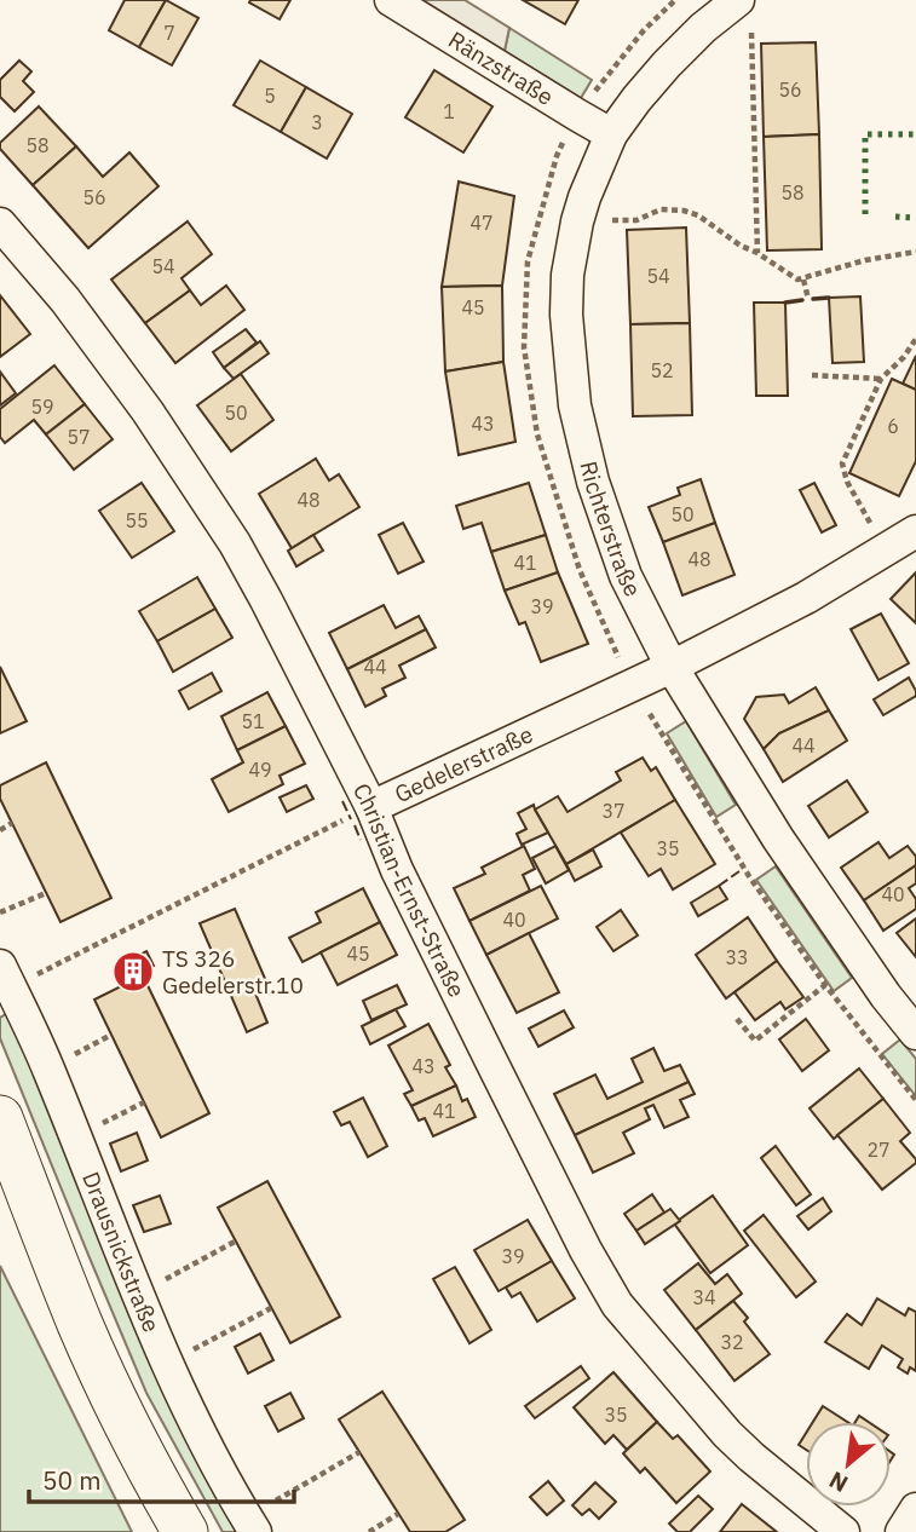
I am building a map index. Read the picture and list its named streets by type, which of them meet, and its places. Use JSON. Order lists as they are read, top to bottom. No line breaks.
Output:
{"streets":{"street":["Ränzstraße","Richterstraße","Gedelerstraße","Christian-Ernst-Straße","Drausnickstraße"]},"crossings":[["Ränzstraße","Richterstraße"],["Richterstraße","Gedelerstraße"],["Gedelerstraße","Christian-Ernst-Straße"],["Gedelerstraße","Drausnickstraße"]],"places":{"building":["TS 326 Gedelerstr.10"]},"house_numbers":["7","56","5","1","3","58","58","56","47","54","54","45","52","59","50","43","6","57","48","50","55","48","41","39","44","51","44","49","37","35","40","40","45","33","43","41","27","39","34","32","35"],"scale_bar":"50 m","north":"bottom left"}
